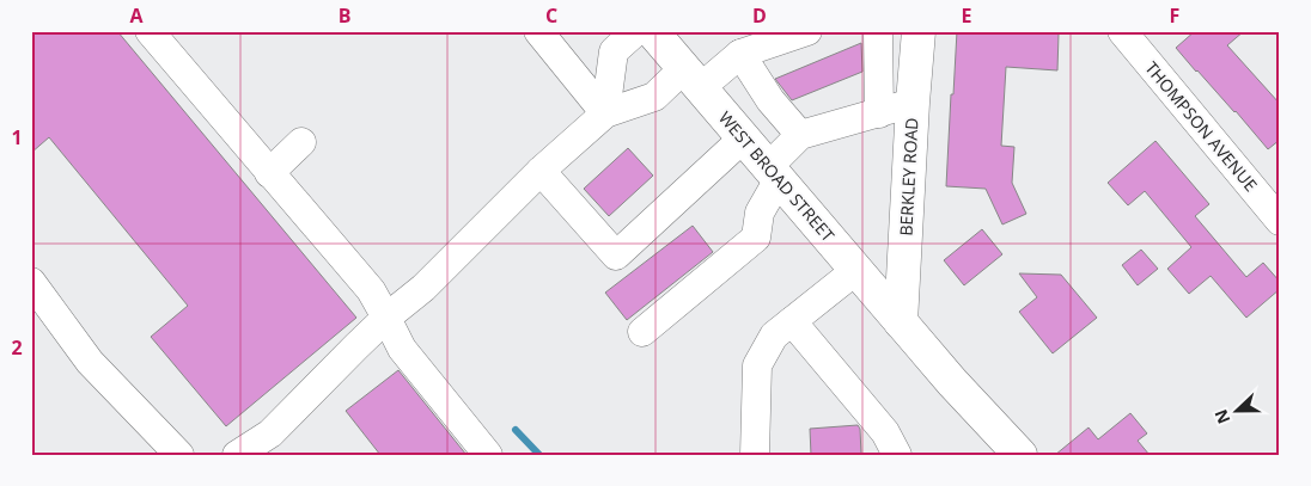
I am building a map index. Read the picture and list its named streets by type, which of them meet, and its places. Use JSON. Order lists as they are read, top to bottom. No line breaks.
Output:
{"streets":{"main road":["WEST BROAD STREET","BERKLEY ROAD"],"street":["THOMPSON AVENUE"]},"crossings":[["WEST BROAD STREET","BERKLEY ROAD"]],"north":"left","grid":{"columns":["A","B","C","D","E","F"],"rows":["1","2"]}}
